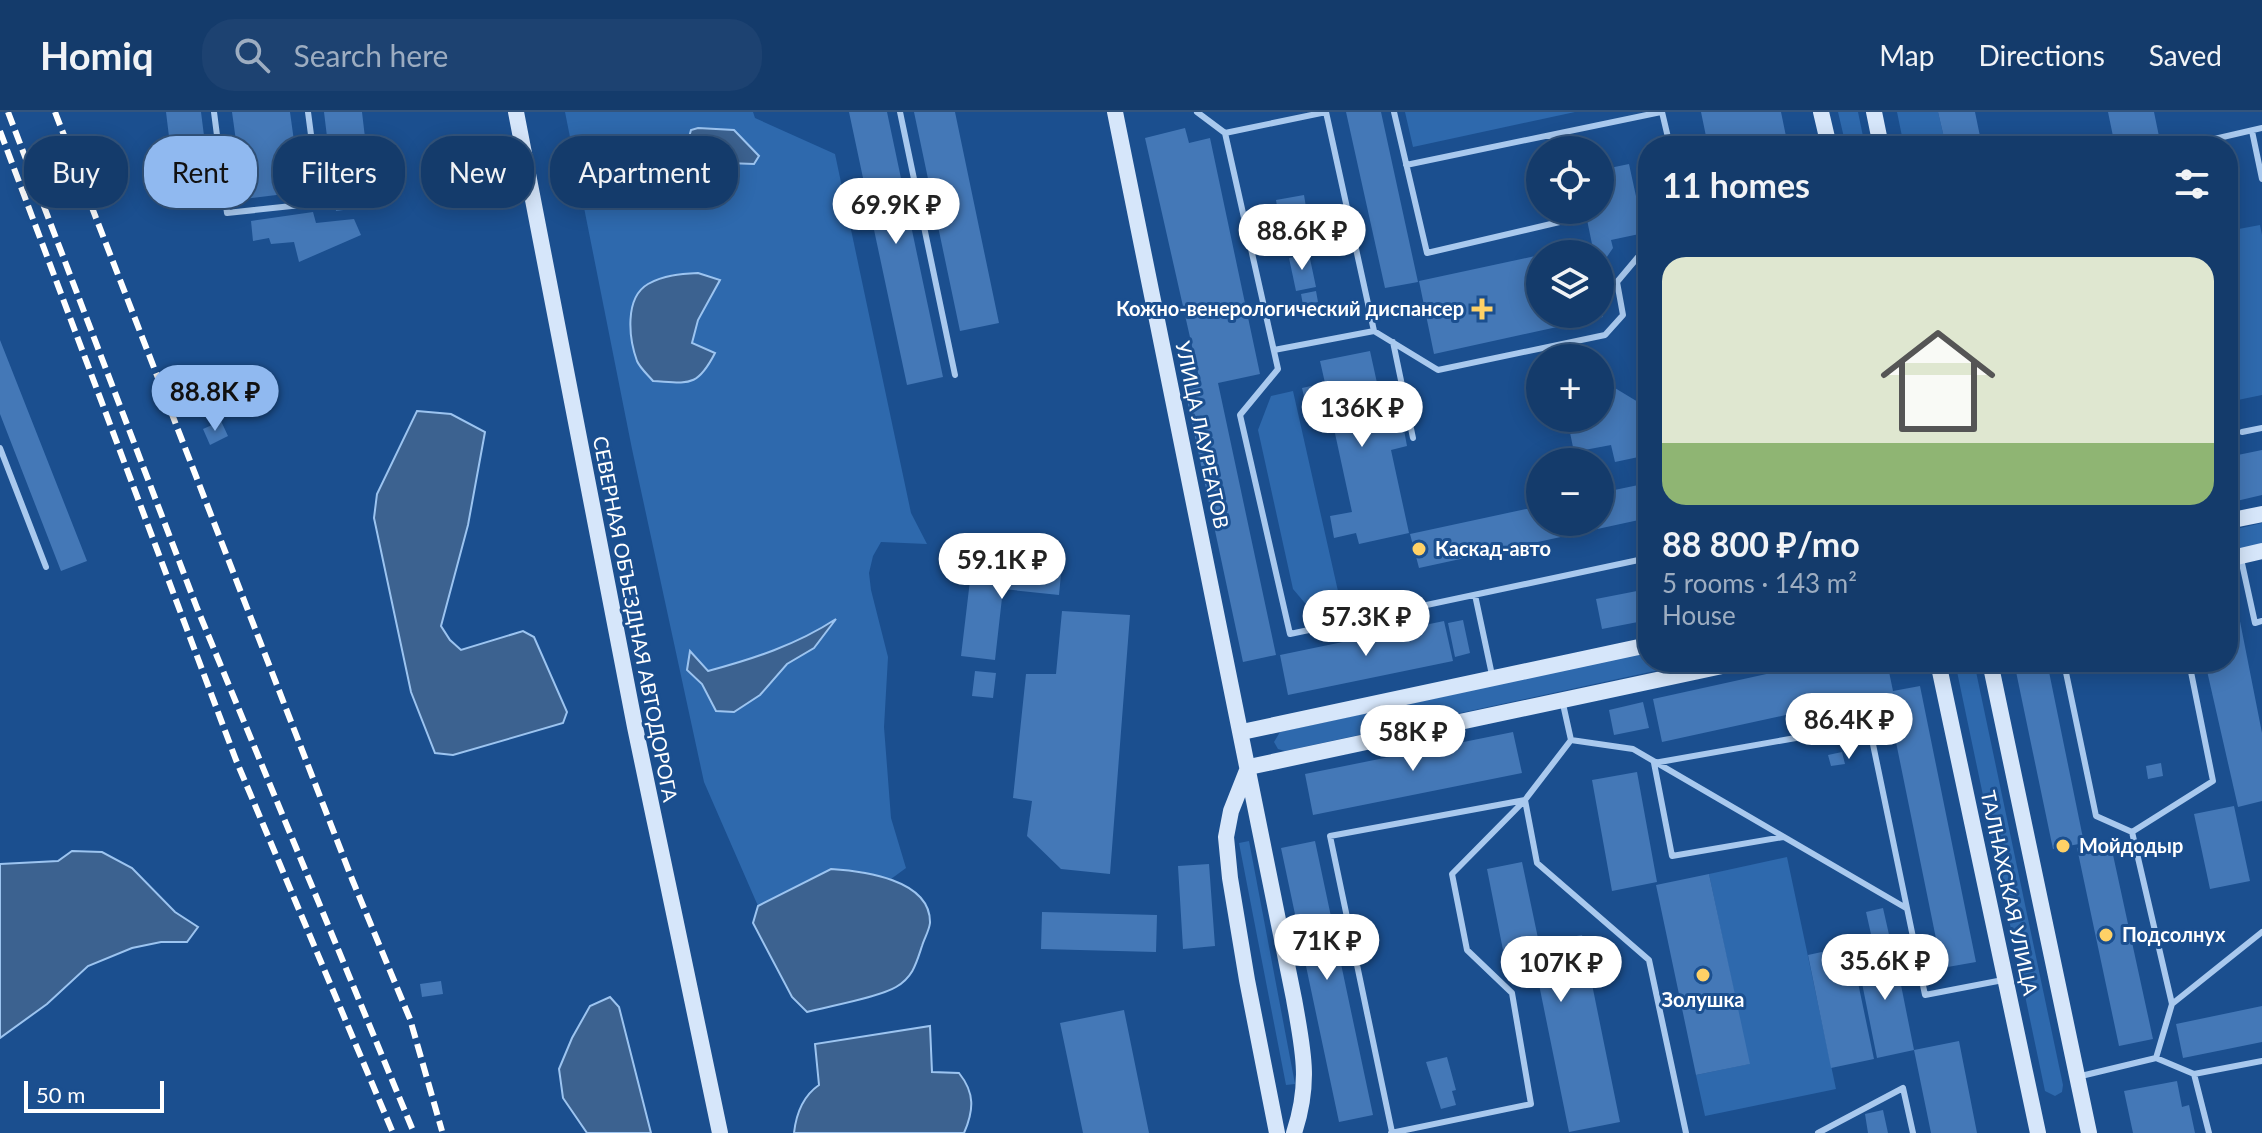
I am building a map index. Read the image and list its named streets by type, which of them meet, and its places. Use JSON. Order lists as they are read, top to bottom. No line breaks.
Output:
{"streets":{"street":["УЛИЦА ЛАУРЕАТОВ","СЕВЕРНАЯ ОБЪЕЗДНАЯ АВТОДОРОГА","ТАЛНАХСКАЯ УЛИЦА"]},"places":{"health":["Кожно-венерологический диспансер"],"other":["Каскад-авто","Мойдодыр","Подсолнух","Золушка"]},"scale_bar":"50 m","page":{"header":"Homiq","search":"Search here","nav":["Map","Directions","Saved"],"map_buttons":["+","−"],"chip":["Buy","Rent","Filters","New","Apartment"],"heading":"11 homes","price":["69.9K ₽","88.6K ₽","88.8K ₽","136K ₽","59.1K ₽","57.3K ₽","86.4K ₽","58K ₽","71K ₽","35.6K ₽","107K ₽"],"list":[{"name":"88 800 ₽/mo","note":"5 rooms · 143 m² · House"}],"scale":"50 m"}}
